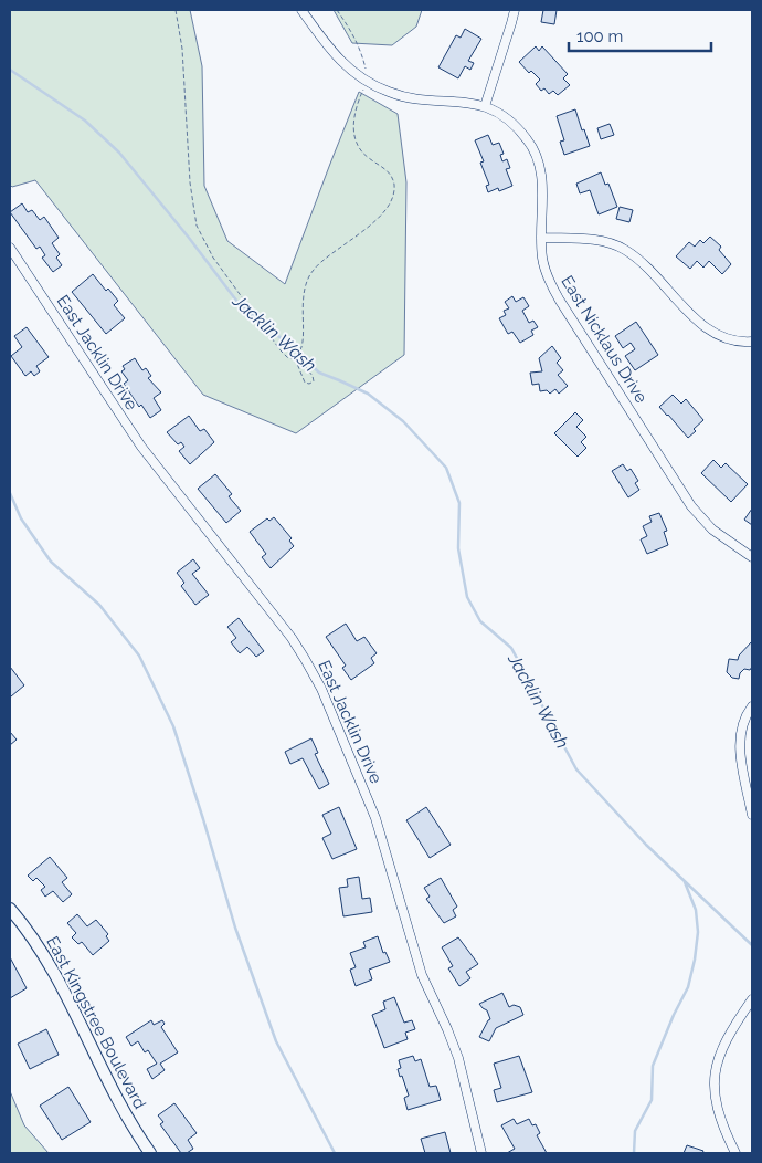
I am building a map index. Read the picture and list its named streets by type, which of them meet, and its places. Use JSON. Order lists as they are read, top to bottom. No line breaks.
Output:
{"streets":{"street":["East Nicklaus Drive","East Jacklin Drive","East Kingstree Boulevard"]},"water":["Jacklin Wash"],"scale_bar":"100 m"}
